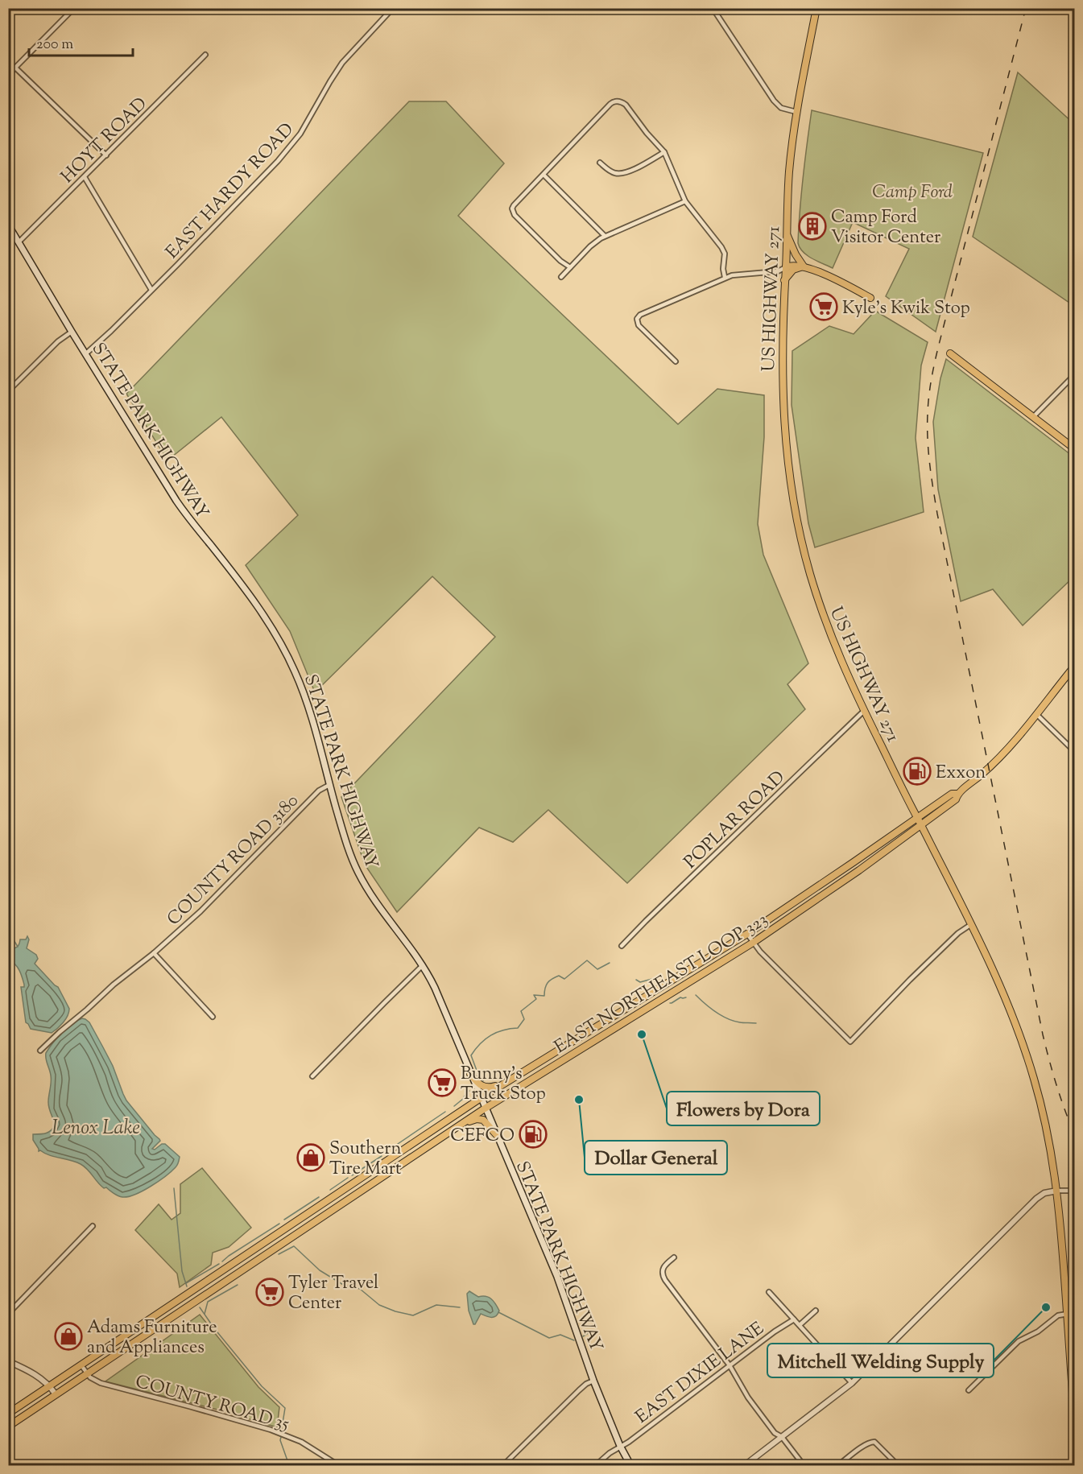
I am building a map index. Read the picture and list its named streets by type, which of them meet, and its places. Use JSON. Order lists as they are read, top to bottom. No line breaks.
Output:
{"streets":{"main road":["US HIGHWAY 271","STATE PARK HIGHWAY","EAST NORTHEAST LOOP 323"],"street":["HOYT ROAD","EAST HARDY ROAD","POPLAR ROAD","COUNTY ROAD 3180","EAST DIXIE LANE","COUNTY ROAD 35"]},"crossings":[["HOYT ROAD","STATE PARK HIGHWAY"],["EAST HARDY ROAD","STATE PARK HIGHWAY"],["US HIGHWAY 271","POPLAR ROAD"],["US HIGHWAY 271","EAST NORTHEAST LOOP 323"],["STATE PARK HIGHWAY","COUNTY ROAD 3180"],["STATE PARK HIGHWAY","EAST NORTHEAST LOOP 323"],["STATE PARK HIGHWAY","EAST DIXIE LANE"],["EAST NORTHEAST LOOP 323","COUNTY ROAD 35"]],"water":["Lenox Lake"],"parks":["Camp Ford"],"places":{"building":["Camp Ford Visitor Center"],"supermarket":["Kyle's Kwik Stop","Bunny's Truck Stop","Tyler Travel Center"],"fuel station":["Exxon","CEFCO"],"other":["Flowers by Dora","Dollar General","Mitchell Welding Supply"],"shop":["Southern Tire Mart","Adams Furniture and Appliances"]},"scale_bar":"200 m"}
